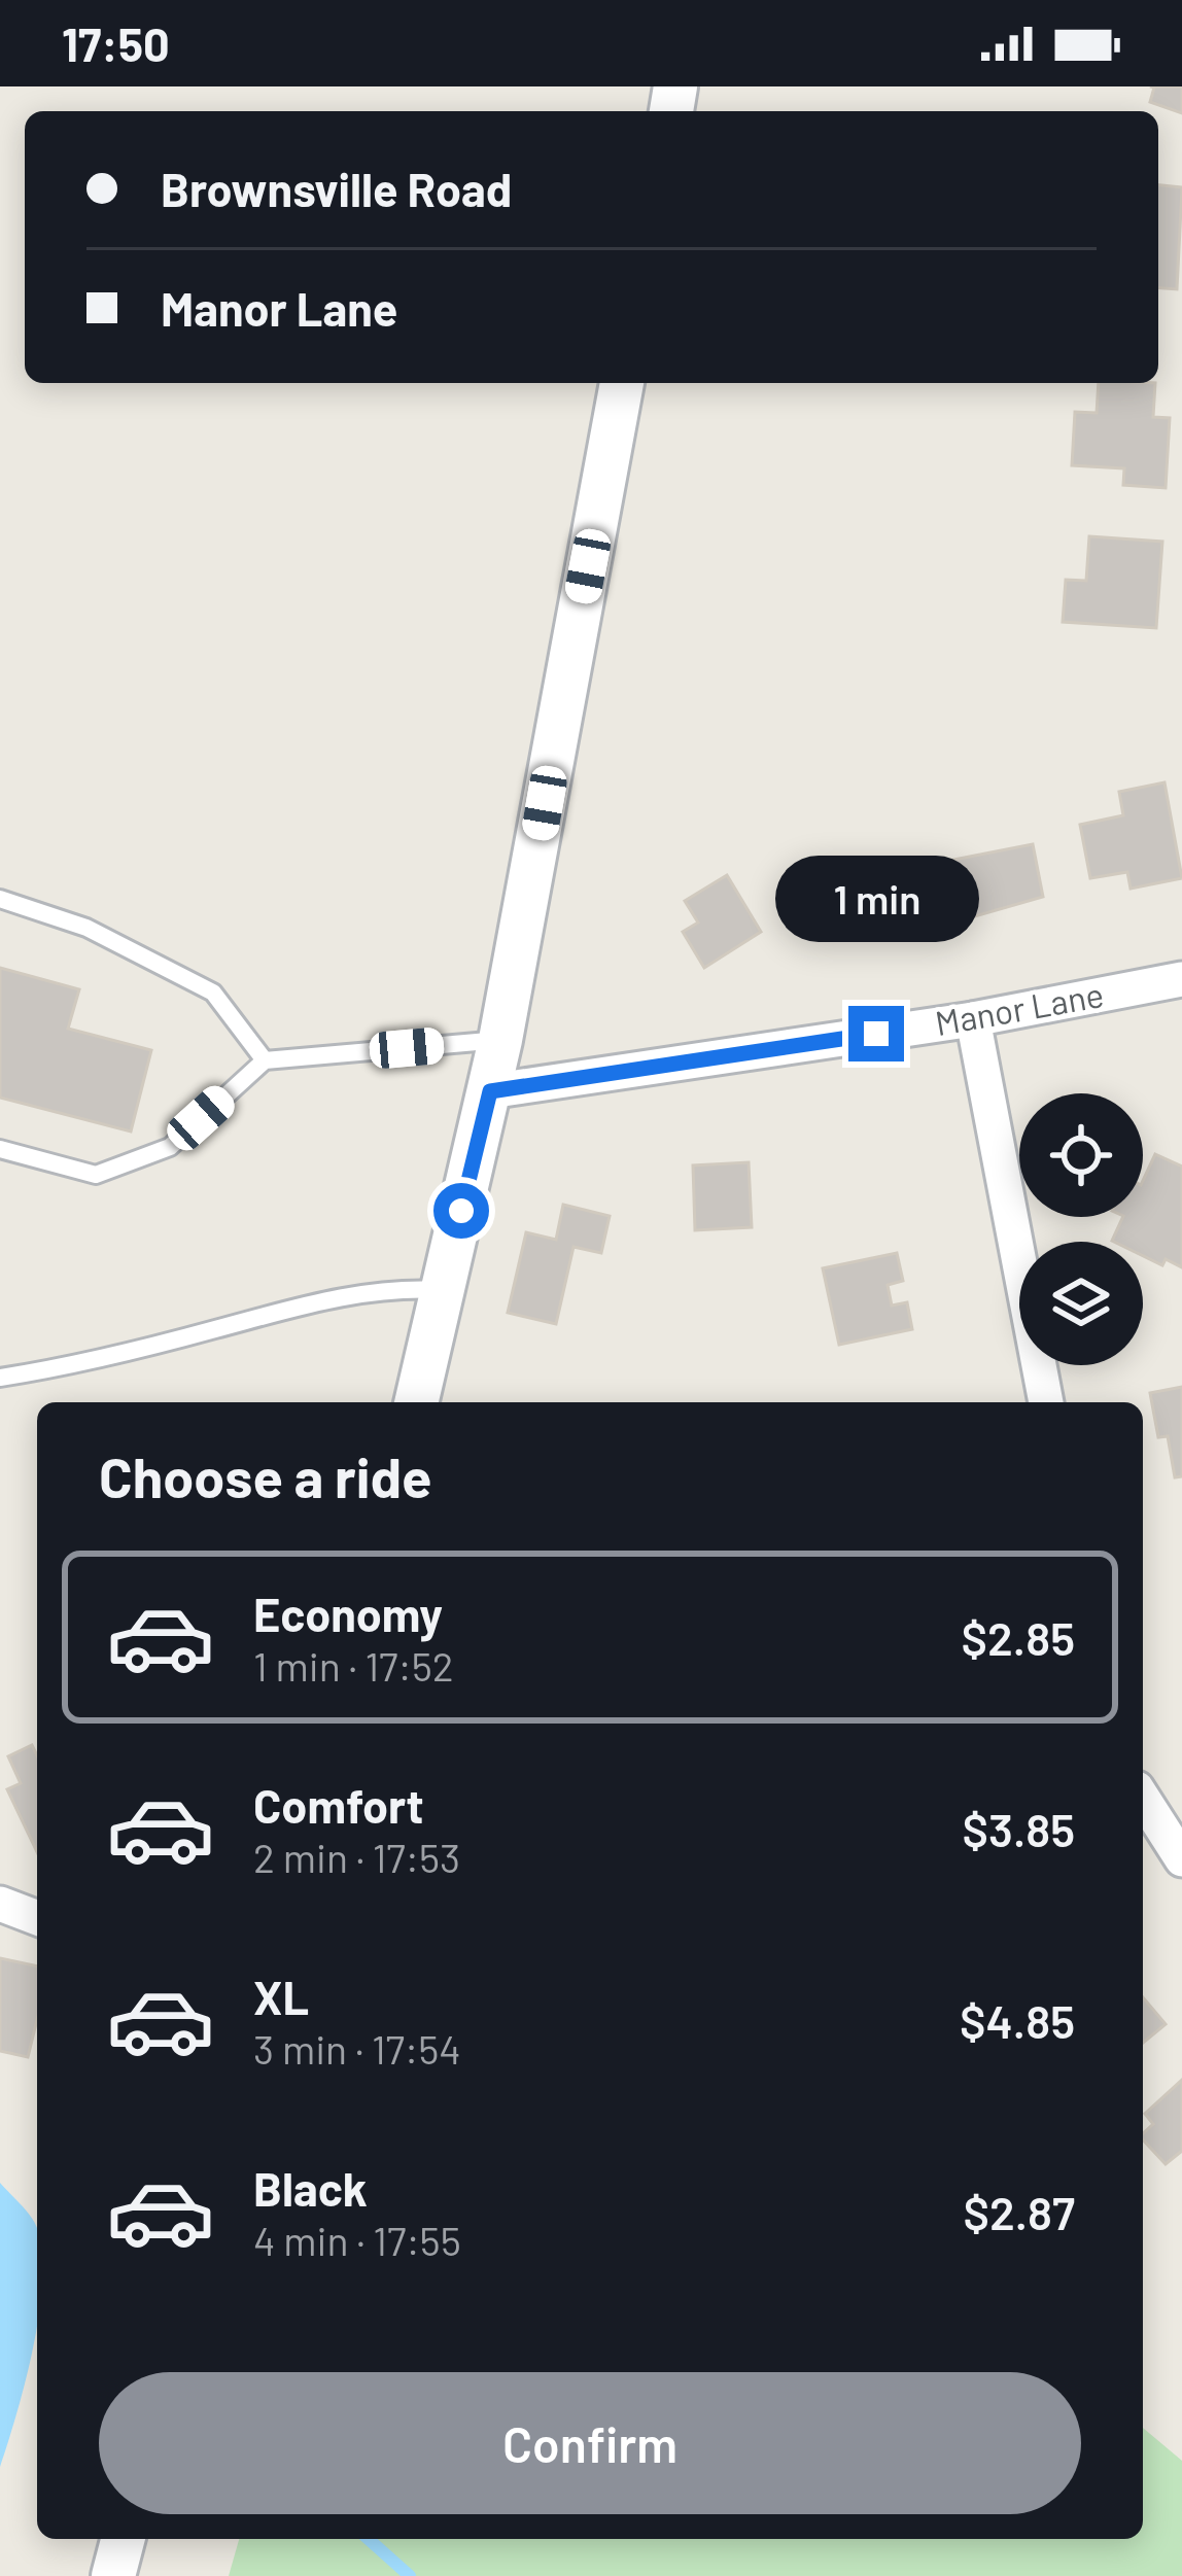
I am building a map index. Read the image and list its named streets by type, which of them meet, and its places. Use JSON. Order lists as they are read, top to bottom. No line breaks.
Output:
{"streets":{"street":["Manor Lane"]},"page":{"status":"17:50","banner":["Brownsville Road","Manor Lane"],"bubble":"1 min","heading":"Choose a ride","list":[{"name":"Economy","note":"1 min · 17:52","value":"$2.85"},{"name":"Comfort","note":"2 min · 17:53","value":"$3.85"},{"name":"XL","note":"3 min · 17:54","value":"$4.85"},{"name":"Black","note":"4 min · 17:55","value":"$2.87"}],"buttons":"Confirm"}}
